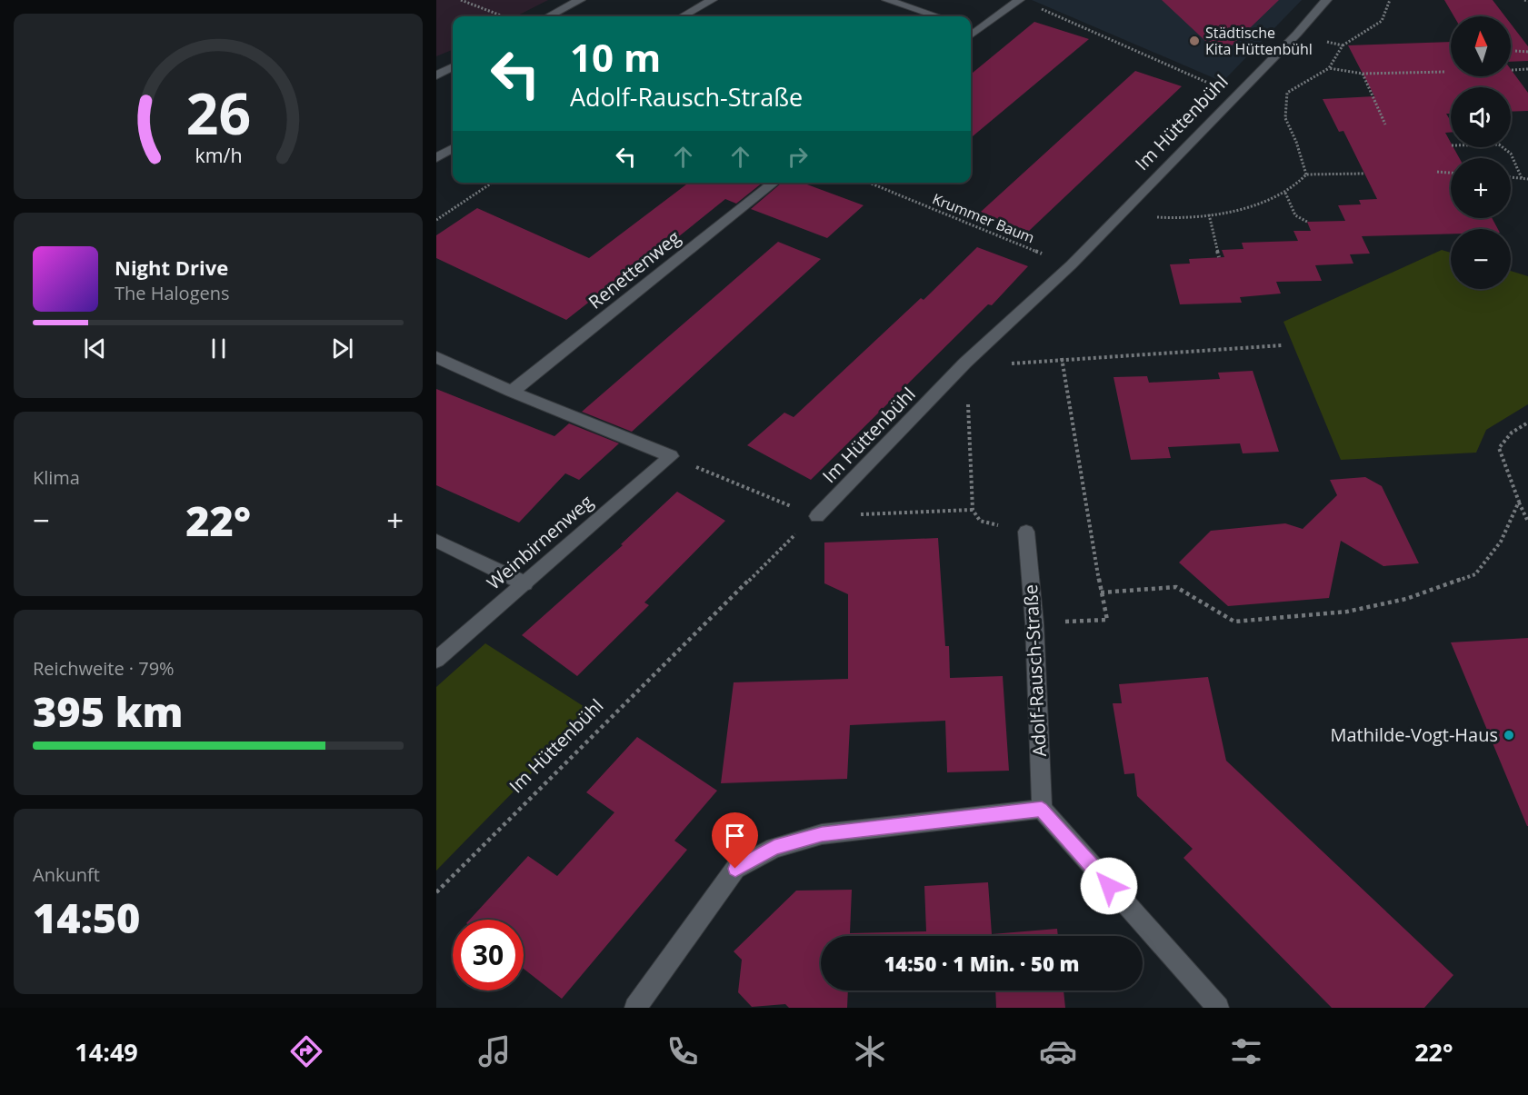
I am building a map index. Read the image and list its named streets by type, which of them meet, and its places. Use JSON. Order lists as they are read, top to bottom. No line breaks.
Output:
{"streets":{"street":["Im Hüttenbühl","Renettenweg","Weinbirnenweg","Adolf-Rausch-Straße"],"path":["Krummer Baum"]},"crossings":[["Im Hüttenbühl","Krummer Baum"]],"places":["Städtische Kita Hüttenbühl","Mathilde-Vogt-Haus"],"north":"top","page":{"map_buttons":["+","−"],"turn":["10 m","Adolf-Rausch-Straße"],"song":["Night Drive","The Halogens"],"tile":["Klima",["Reichweite · 79%","395 km"],["Ankunft","14:50"]],"heat":["−","22°","+"],"limit":"30","trip":"14:50 · 1 Min. · 50 m","tabs":["14:49","22°"],"gauge":["26","km/h"]}}
